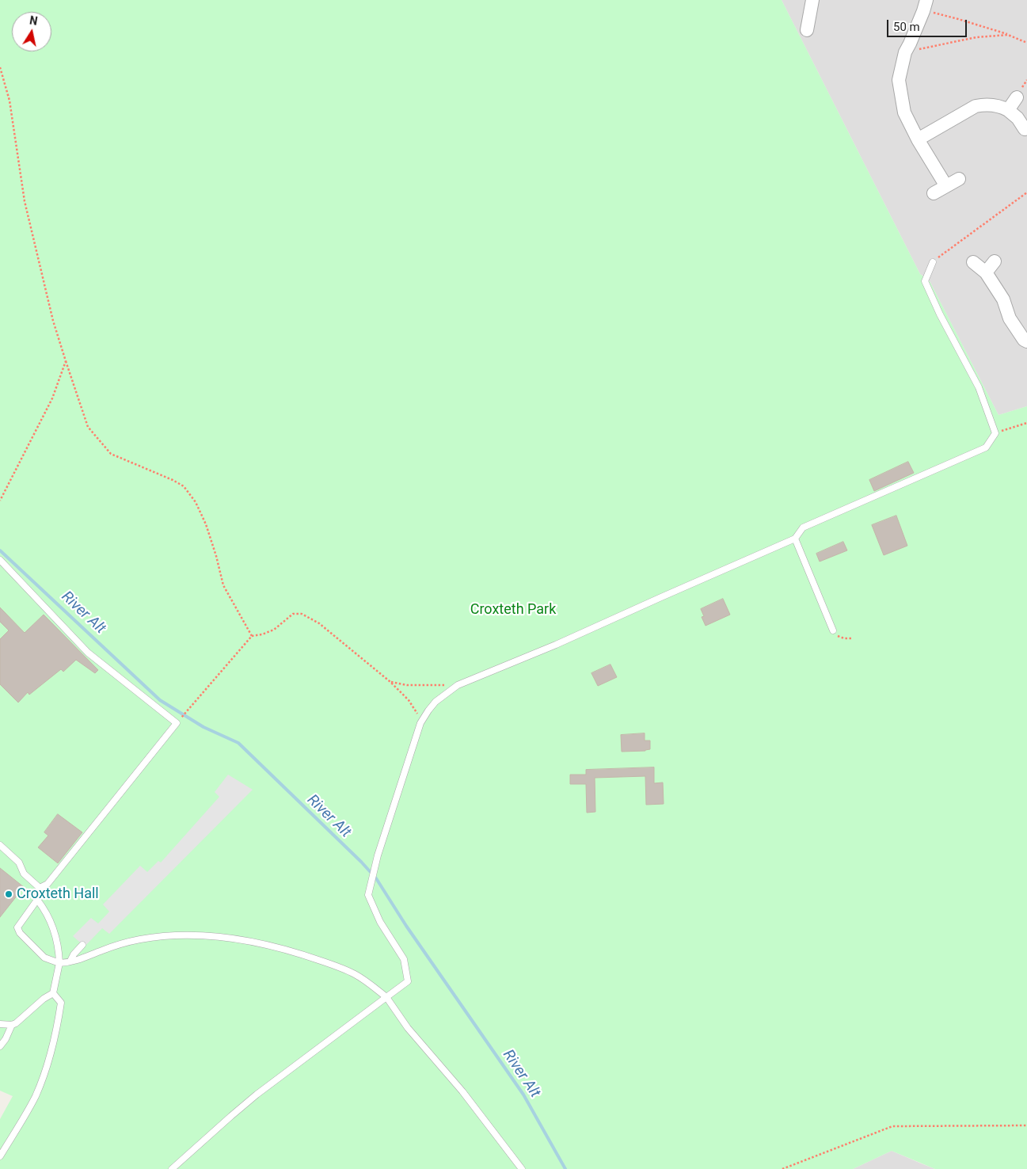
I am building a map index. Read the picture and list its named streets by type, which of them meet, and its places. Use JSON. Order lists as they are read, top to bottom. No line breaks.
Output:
{"water":["River Alt"],"parks":["Croxteth Park"],"places":["Croxteth Hall"],"scale_bar":"50 m","north":"top"}
